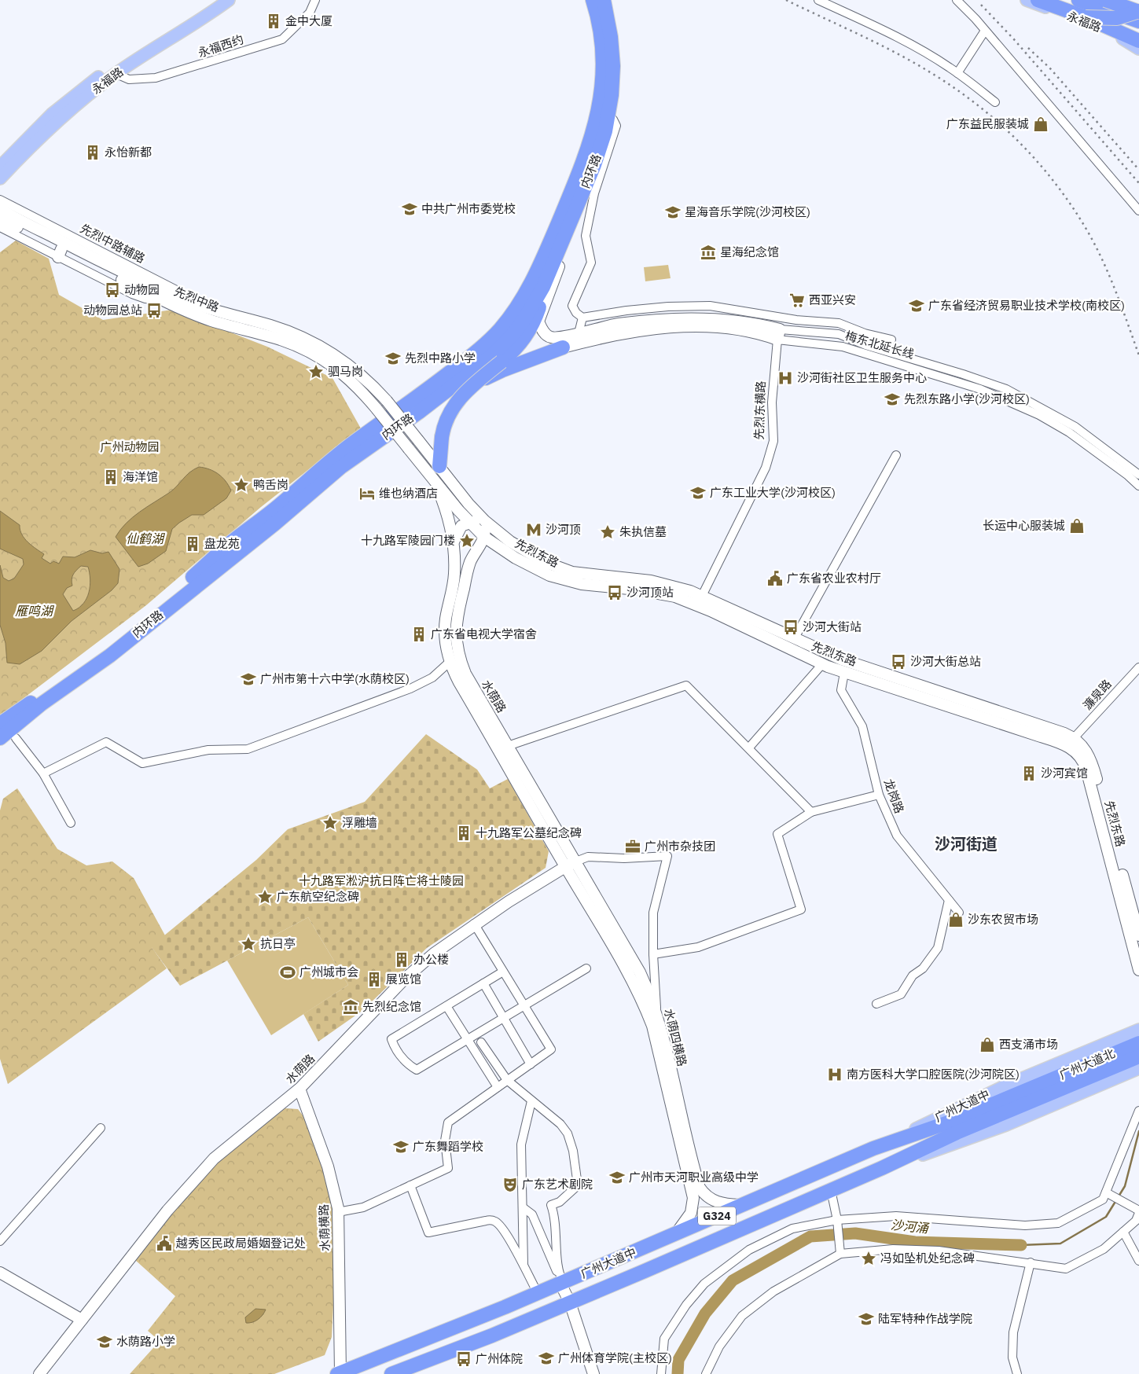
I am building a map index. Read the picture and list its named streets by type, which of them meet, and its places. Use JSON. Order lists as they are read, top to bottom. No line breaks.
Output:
{"streets":{"highway":["内环路","广州大道北","广州大道中","G324"],"main road":["永福路"],"street":["永福西约","先烈中路","梅东北延长线","先烈东横路","先烈东路","濂泉路","水荫路","龙岗路","水荫四横路","水荫横路"]},"crossings":[["永福路","永福西约"],["先烈中路","先烈东路"],["梅东北延长线","先烈东横路"],["先烈东横路","先烈东路"],["先烈东路","濂泉路"],["先烈东路","水荫路"],["先烈东路","龙岗路"],["水荫路","水荫四横路"],["水荫路","水荫横路"],["水荫四横路","广州大道中"],["广州大道北","广州大道中"],["广州大道北","G324"],["广州大道中","G324"],["广州大道中","水荫横路"]],"districts":["沙河街道"],"water":["仙鹤湖","雁鸣湖","沙河涌"],"parks":["广州动物园","十九路军淞沪抗日阵亡将士陵园"],"places":{"building":["金中大厦","永怡新都","海洋馆","盘龙苑","广东省电视大学宿舍","沙河宾馆","十九路军公墓纪念碑","办公楼","展览馆"],"shop":["广东益民服装城","长运中心服装城","沙东农贸市场","西支涌市场"],"school or university":["中共广州市委党校","星海音乐学院(沙河校区)","广东省经济贸易职业技术学校(南校区)","先烈中路小学","先烈东路小学(沙河校区)","广东工业大学(沙河校区)","广州市第十六中学(水荫校区)","广东舞蹈学校","广州市天河职业高级中学","陆军特种作战学院","水荫路小学","广州体育学院(主校区)"],"museum":["星海纪念馆","先烈纪念馆"],"bus stop":["动物园","动物园总站","沙河顶站","沙河大街站","沙河大街总站","广州体院"],"supermarket":["西亚兴安"],"place":["驷马岗","鸭舌岗","朱执信墓","十九路军陵园门楼","浮雕墙","广东航空纪念碑","抗日亭","冯如坠机处纪念碑"],"hospital":["沙河街社区卫生服务中心","南方医科大学口腔医院(沙河院区)"],"hotel":["维也纳酒店"],"metro station":["沙河顶"],"public building":["广东省农业农村厅","越秀区民政局婚姻登记处"],"office":["广州市杂技团"],"sports":["广州城市会"],"theatre":["广东艺术剧院"]}}
